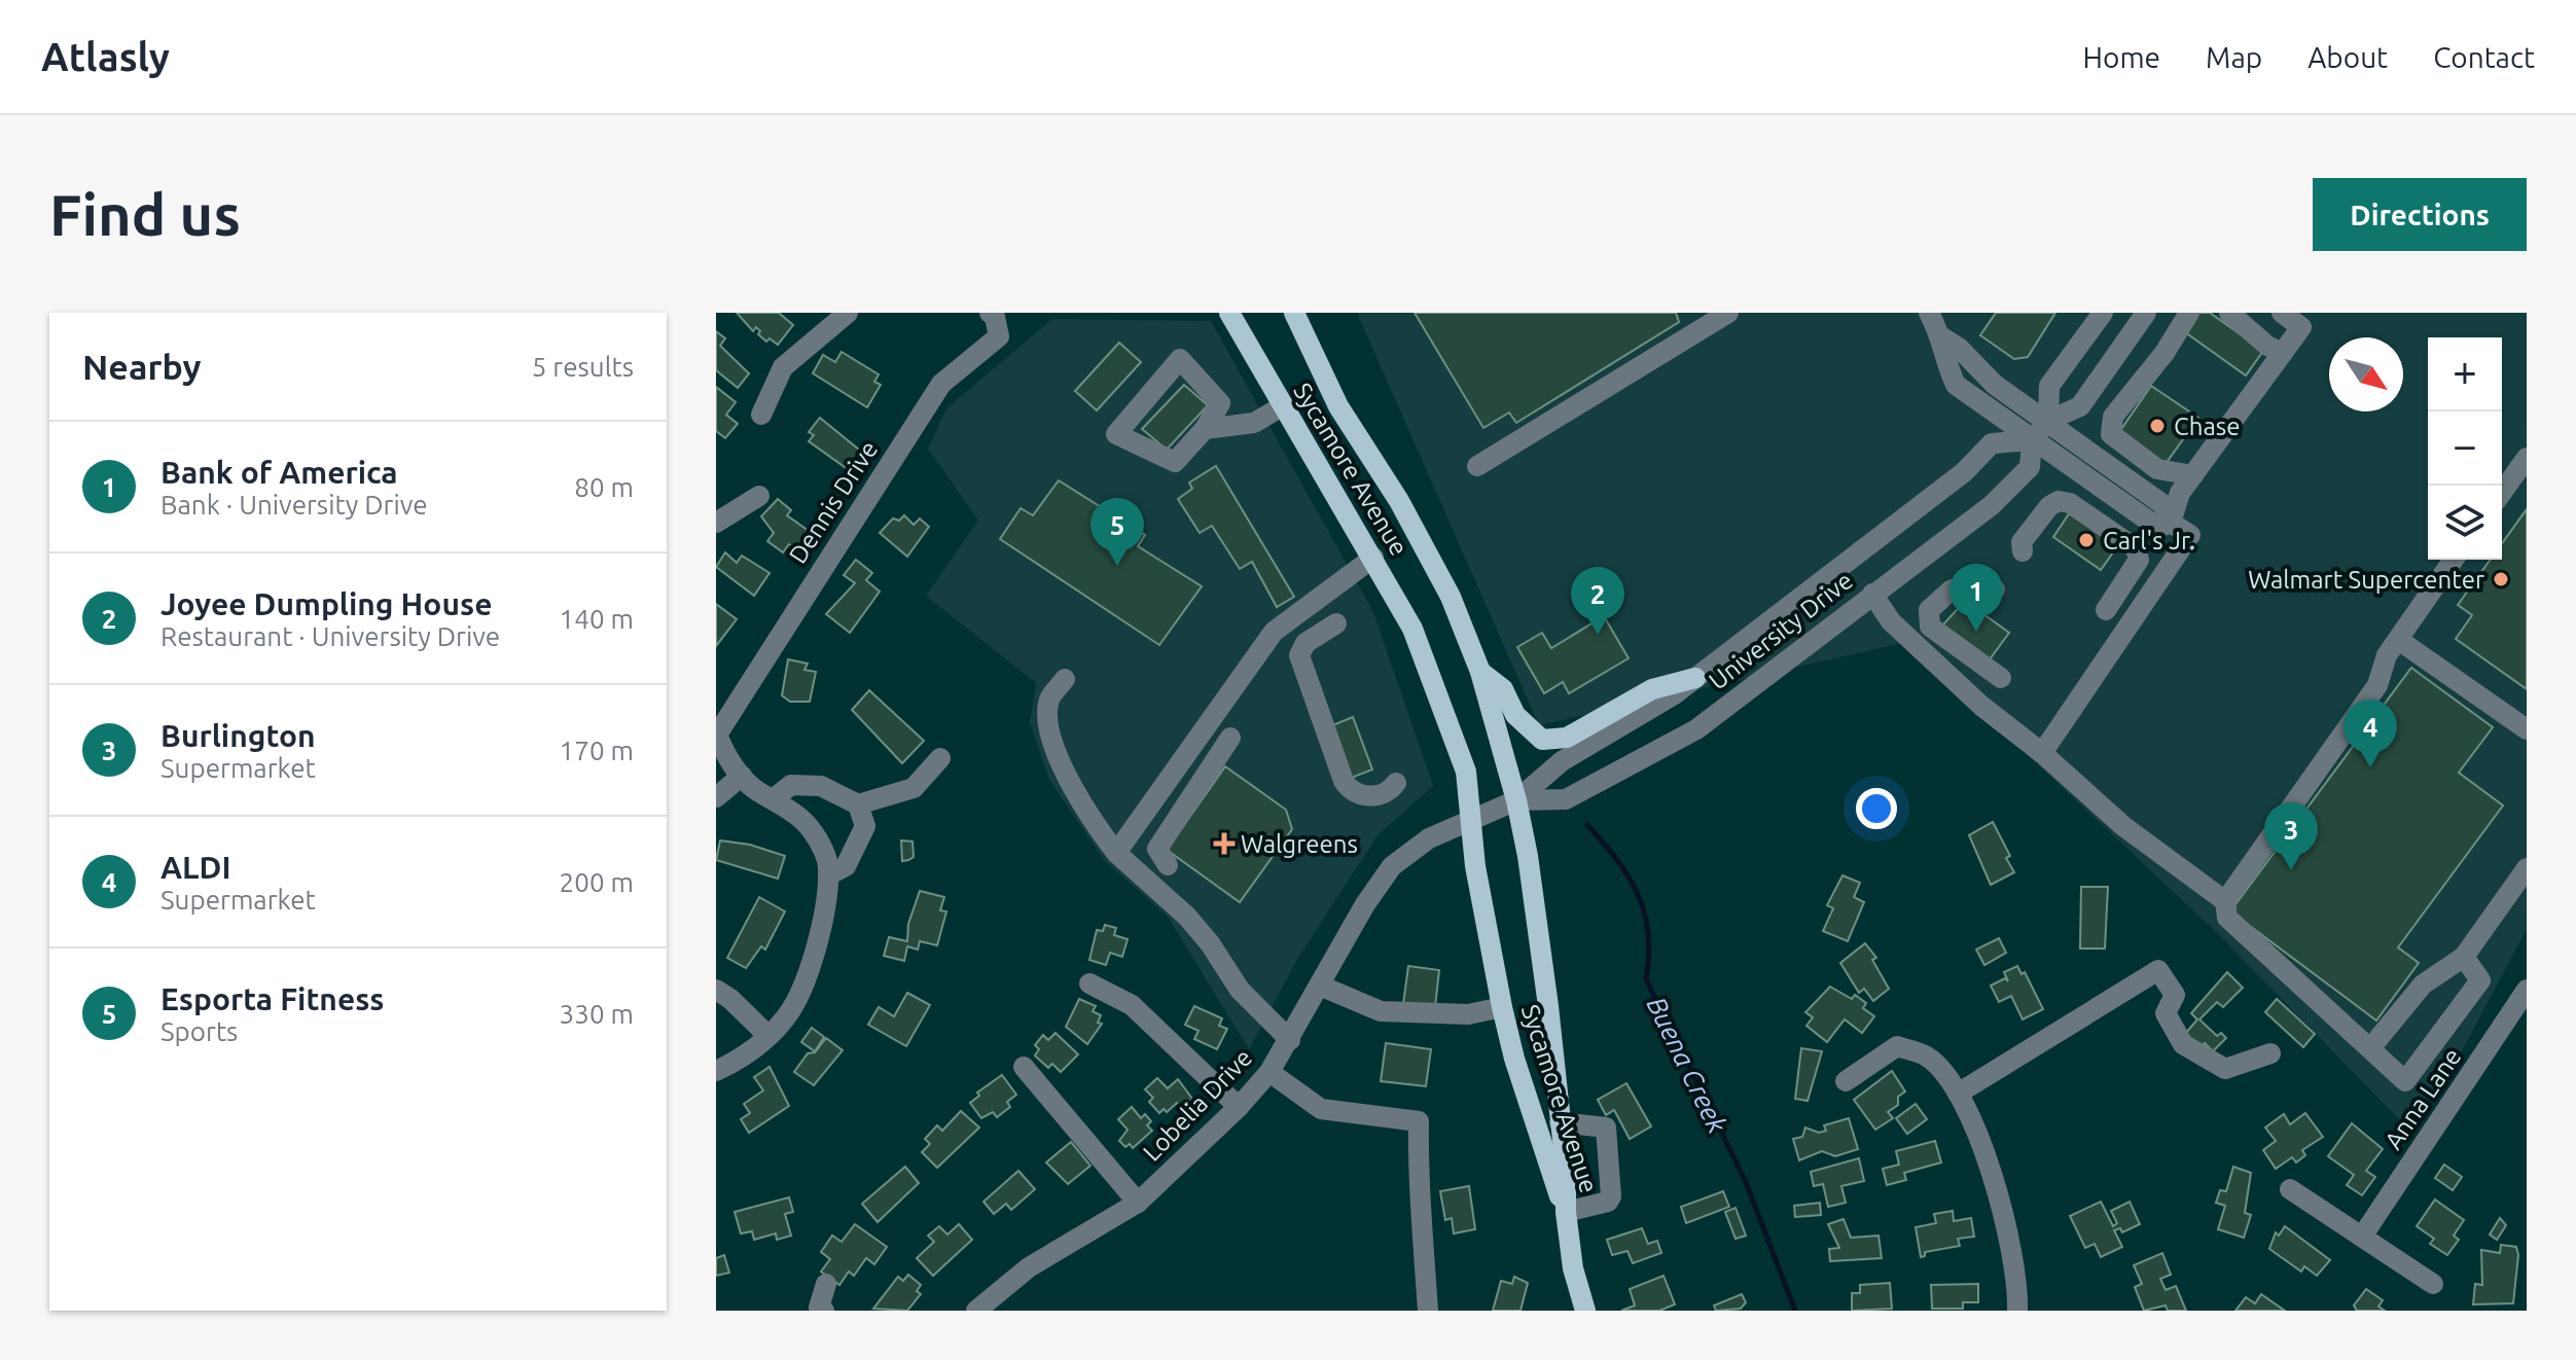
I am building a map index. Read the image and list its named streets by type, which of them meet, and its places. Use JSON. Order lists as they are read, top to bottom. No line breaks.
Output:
{"streets":{"main road":["Sycamore Avenue"],"street":["Dennis Drive","University Drive","Anna Lane","Lobelia Drive"]},"crossings":[["Sycamore Avenue","University Drive"],["Sycamore Avenue","Lobelia Drive"],["University Drive","Lobelia Drive"]],"water":["Buena Creek"],"places":{"other":["Chase","Carl's Jr.","Walmart Supercenter"],"health":["Walgreens"]},"north":"bottom right","page":{"header":"Atlasly","nav":["Home","Map","About","Contact"],"buttons":"Directions","title":"Find us","heading":["Nearby","5 results"],"map_buttons":["+","−"],"list":[{"mark":"1","name":"Bank of America","note":"Bank · University Drive","value":"80 m"},{"mark":"2","name":"Joyee Dumpling House","note":"Restaurant · University Drive","value":"140 m"},{"mark":"3","name":"Burlington","note":"Supermarket","value":"170 m"},{"mark":"4","name":"ALDI","note":"Supermarket","value":"200 m"},{"mark":"5","name":"Esporta Fitness","note":"Sports","value":"330 m"}],"pins":["5","1","2","4","3"]}}
